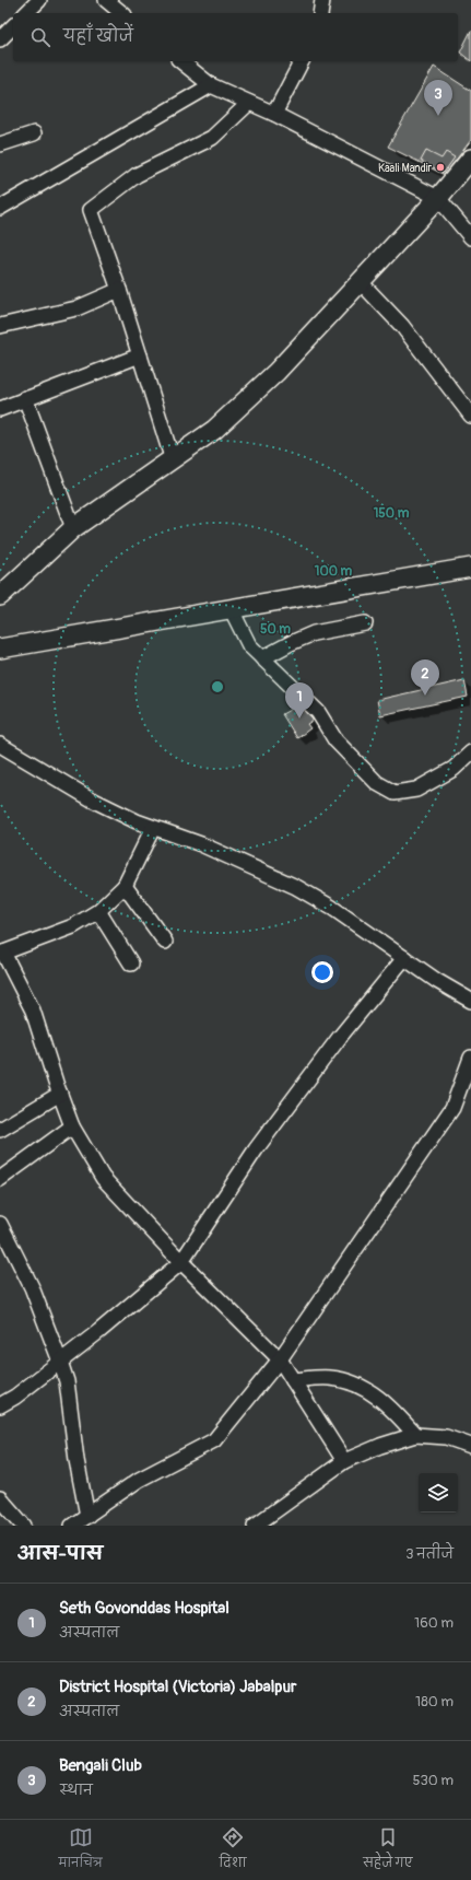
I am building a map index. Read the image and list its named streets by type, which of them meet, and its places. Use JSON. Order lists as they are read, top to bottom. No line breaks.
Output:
{"places":["Kaali Mandir"],"page":{"search":"यहाँ खोजें","pins":["3","2","1"],"heading":["आस-पास","3 नतीजे"],"list":[{"mark":"1","name":"Seth Govonddas Hospital","note":"अस्पताल","value":"160 m"},{"mark":"2","name":"District Hospital (Victoria) Jabalpur","note":"अस्पताल","value":"180 m"},{"mark":"3","name":"Bengali Club","note":"स्थान","value":"530 m"}],"nav":["मानचित्र","दिशा","सहेजे गए"]},"rings":["150 m","100 m","50 m"]}
